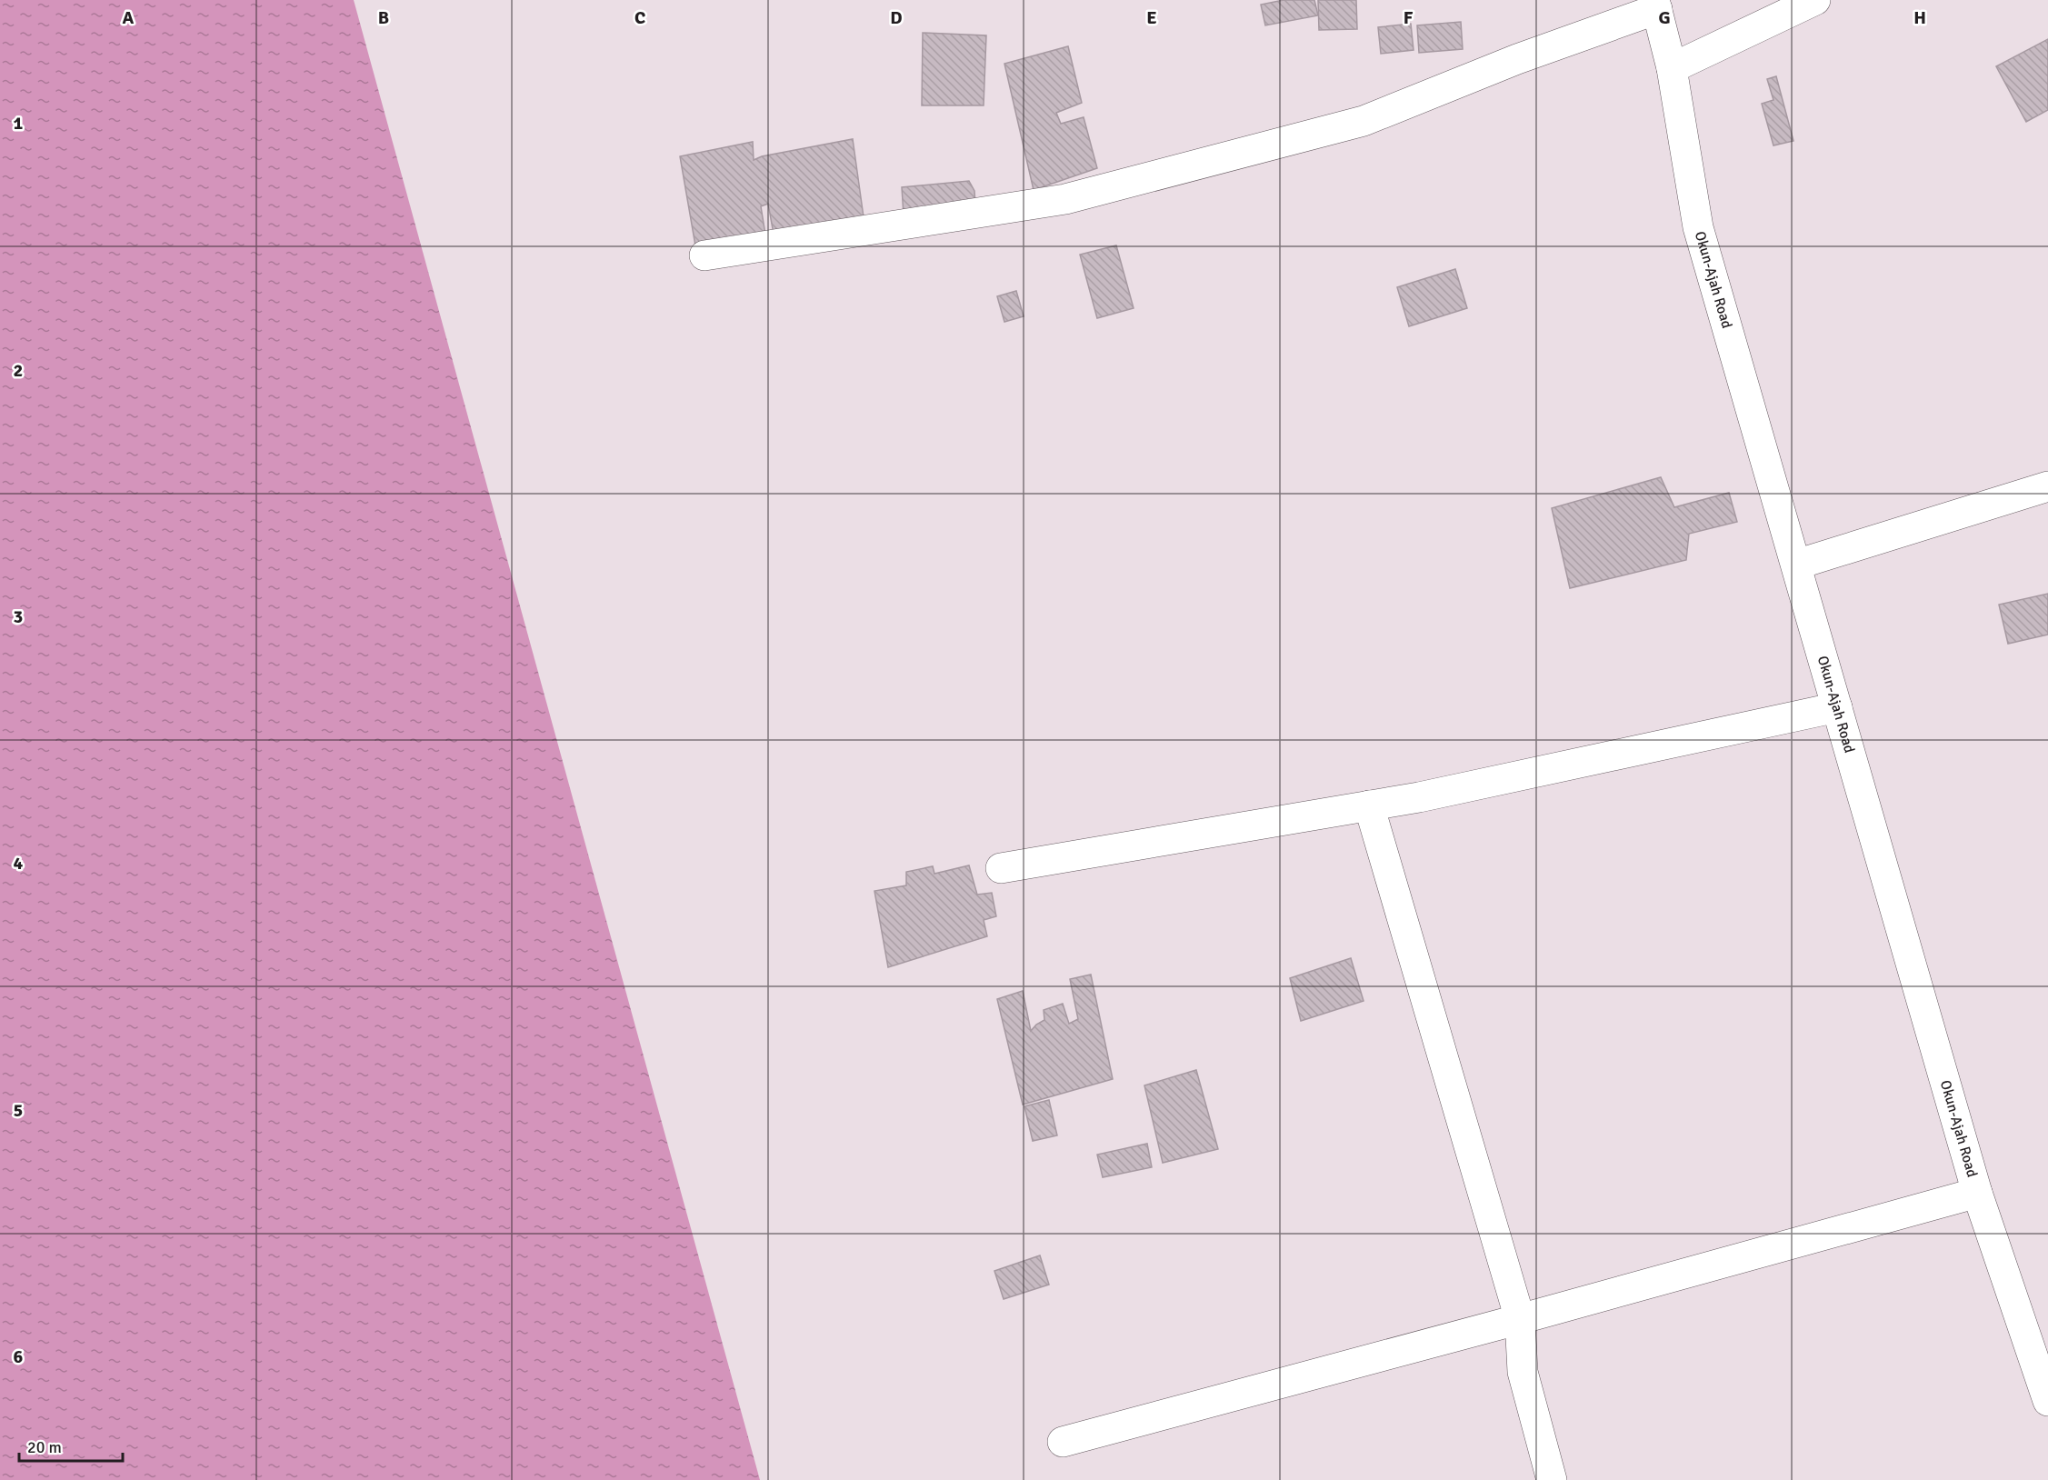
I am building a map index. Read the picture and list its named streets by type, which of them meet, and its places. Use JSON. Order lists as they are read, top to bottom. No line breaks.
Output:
{"streets":{"street":["Okun-Ajah Road"]},"scale_bar":"20 m","grid":{"columns":["A","B","C","D","E","F","G","H"],"rows":["1","2","3","4","5","6"]}}
